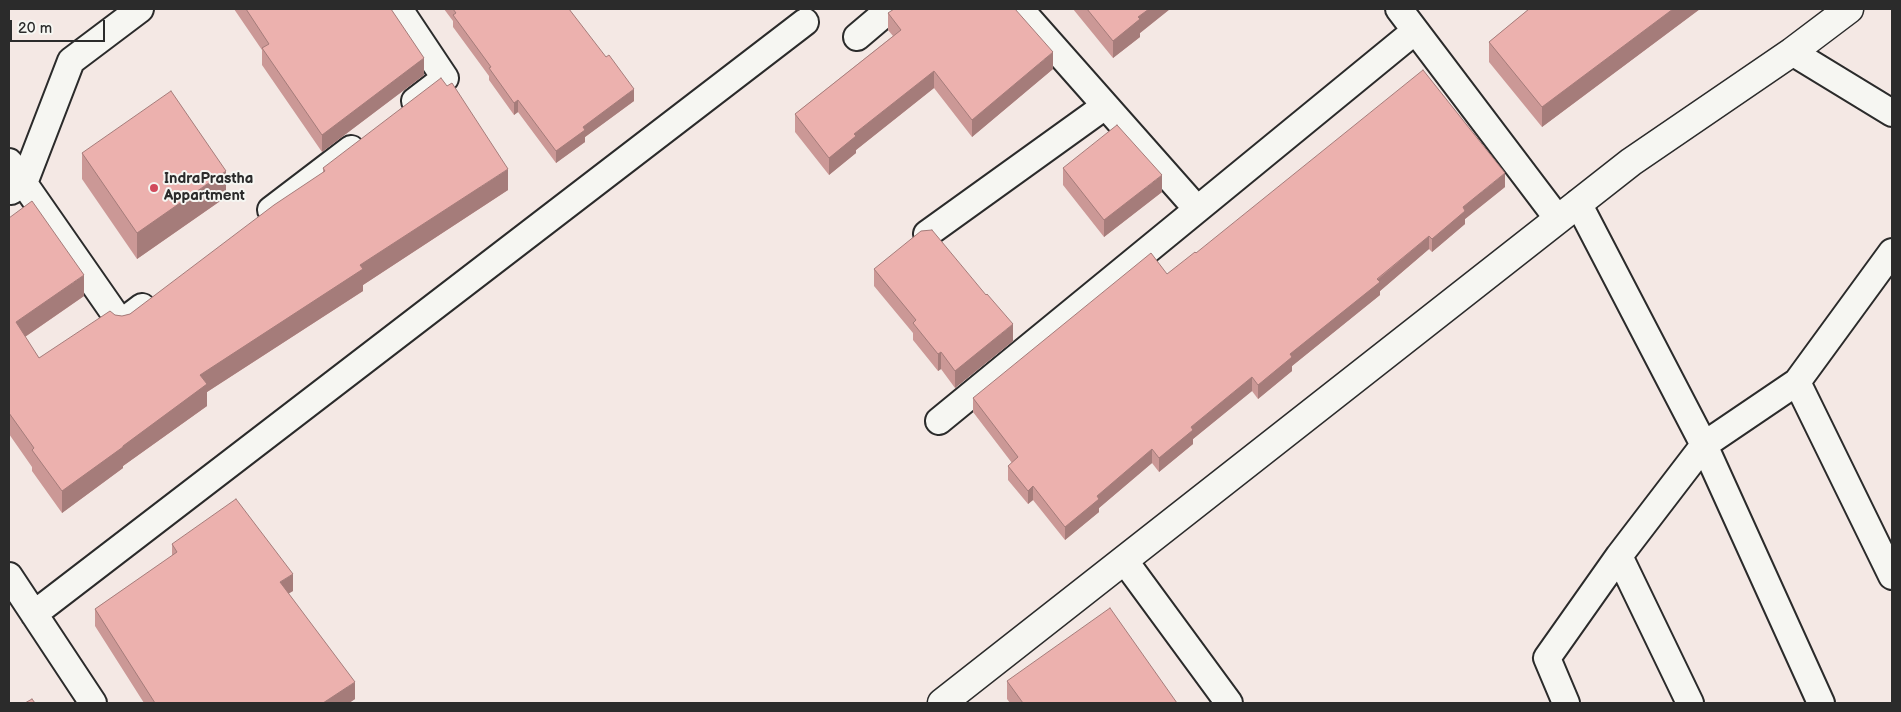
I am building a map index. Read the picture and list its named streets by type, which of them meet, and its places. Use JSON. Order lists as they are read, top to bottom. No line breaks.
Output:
{"places":["IndraPrastha Appartment"],"scale_bar":"20 m"}
